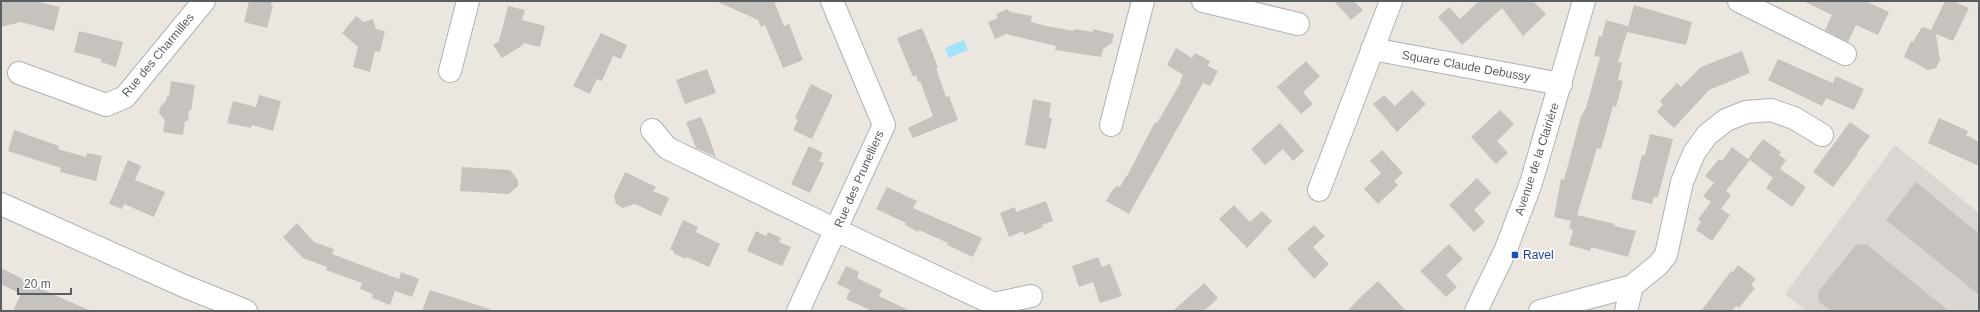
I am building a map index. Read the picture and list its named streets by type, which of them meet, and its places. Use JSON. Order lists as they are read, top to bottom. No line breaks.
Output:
{"streets":{"street":["Rue des Charmilles","Square Claude Debussy","Avenue de la Clairière","Rue des Prunelliers"]},"crossings":[["Square Claude Debussy","Avenue de la Clairière"]],"places":{"transit":["Ravel"]},"scale_bar":"20 m"}
